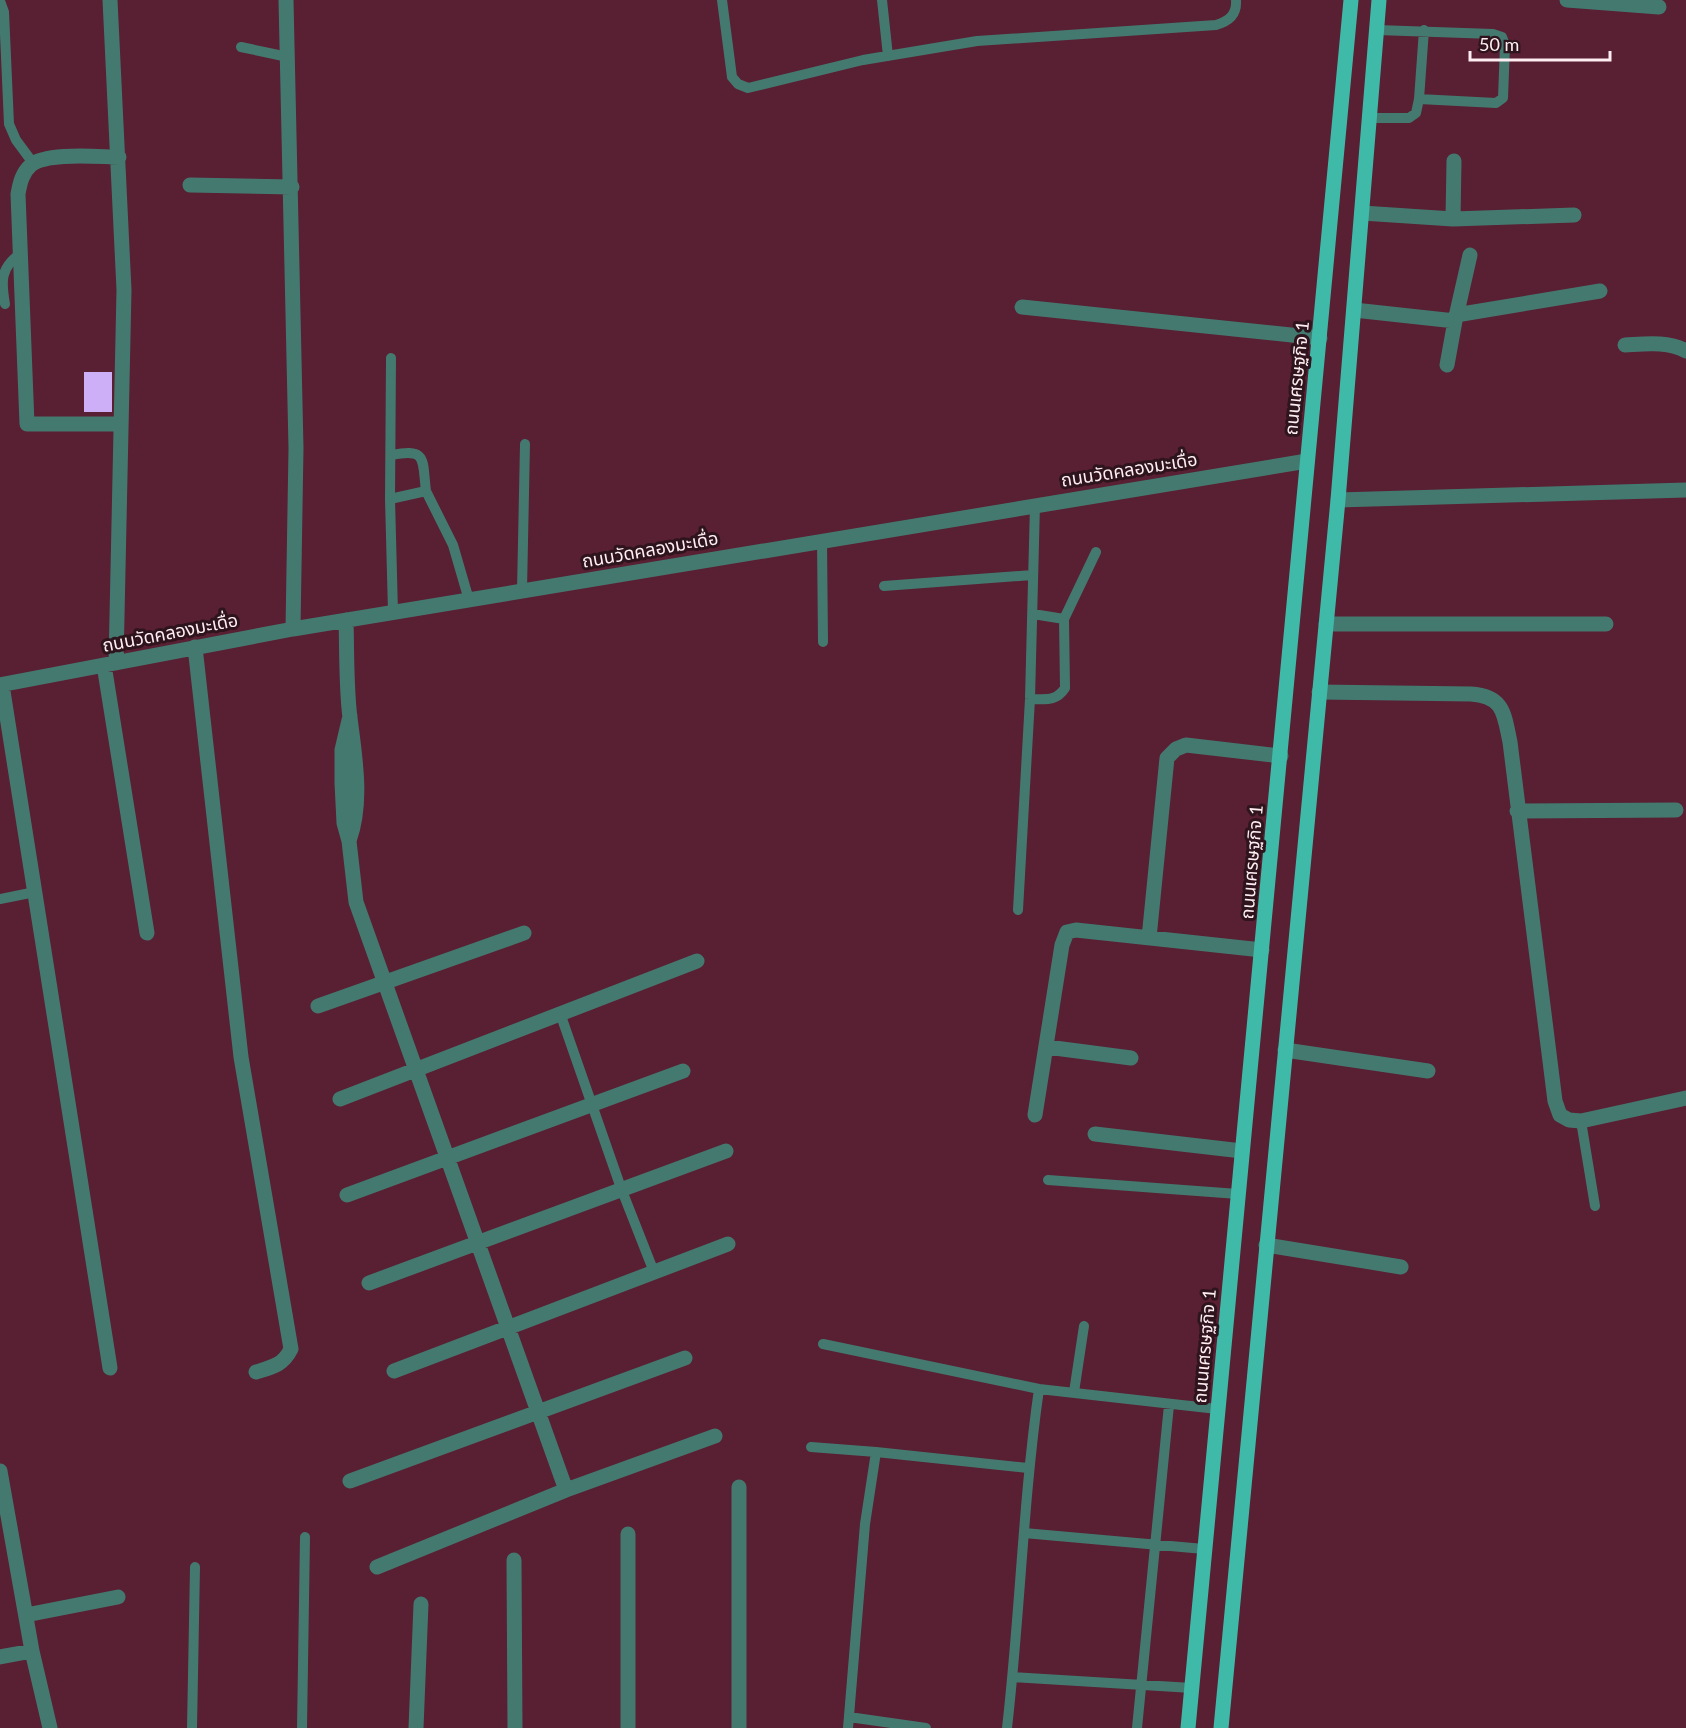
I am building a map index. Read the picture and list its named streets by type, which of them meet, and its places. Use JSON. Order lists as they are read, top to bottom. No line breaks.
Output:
{"streets":{"main road":["ถนนเศรษฐกิจ 1"],"street":["ถนนวัดคลองมะเดื่อ"]},"crossings":[["ถนนเศรษฐกิจ 1","ถนนวัดคลองมะเดื่อ"]],"scale_bar":"50 m"}
